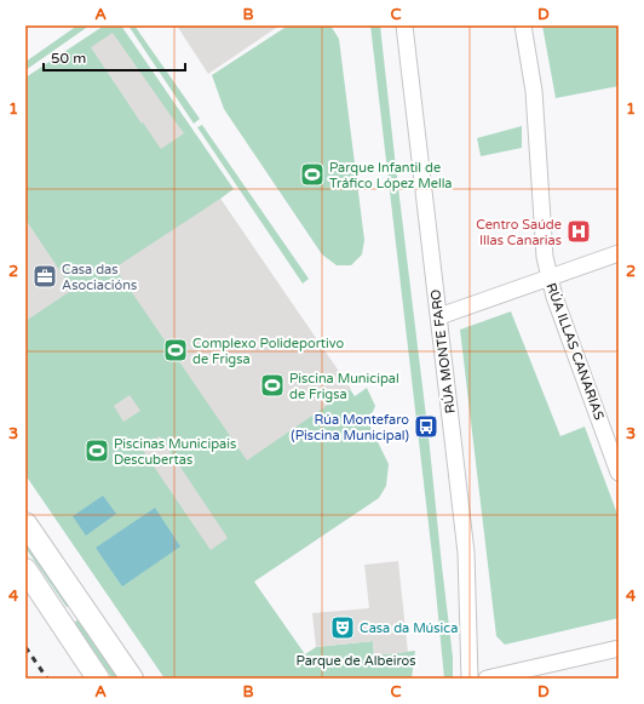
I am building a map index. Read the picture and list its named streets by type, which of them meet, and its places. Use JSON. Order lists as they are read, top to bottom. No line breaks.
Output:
{"streets":{"street":["RÚA MONTE FARO","RÚA ILLAS CANARIAS"]},"parks":["Parque de Albeiros"],"places":{"sports":["Parque Infantil de Tráfico López Mella","Complexo Polideportivo de Frigsa","Piscina Municipal de Frigsa","Piscinas Municipais Descubertas"],"hospital":["Centro Saúde Illas Canarias"],"office":["Casa das Asociacións"],"bus stop":["Rúa Montefaro (Piscina Municipal)"],"theatre":["Casa da Música"]},"scale_bar":"50 m","grid":{"columns":["A","B","C","D"],"rows":["1","2","3","4"]}}
